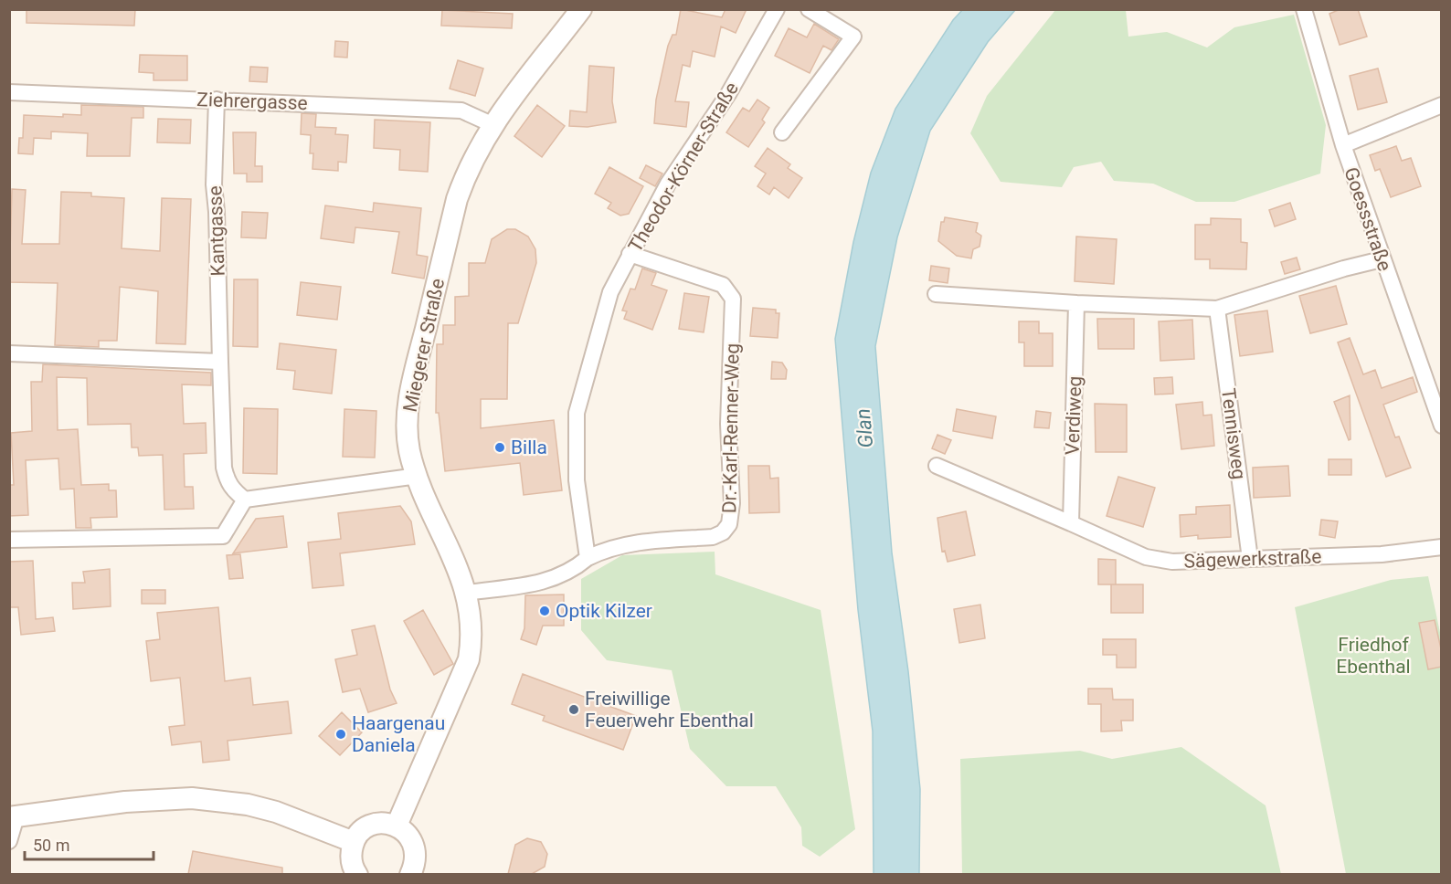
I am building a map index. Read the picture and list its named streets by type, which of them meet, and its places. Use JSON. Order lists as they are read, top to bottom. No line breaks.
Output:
{"streets":{"main road":["Miegerer Straße"],"street":["Ziehrergasse","Theodor-Körner-Straße","Goessstraße","Kantgasse","Verdiweg","Dr.-Karl-Renner-Weg","Tennisweg","Sägewerkstraße"]},"crossings":[["Ziehrergasse","Kantgasse"],["Ziehrergasse","Miegerer Straße"],["Theodor-Körner-Straße","Dr.-Karl-Renner-Weg"],["Verdiweg","Sägewerkstraße"],["Tennisweg","Sägewerkstraße"]],"water":["Glan"],"parks":["Friedhof Ebenthal"],"places":["Billa","Optik Kilzer","Freiwillige Feuerwehr Ebenthal","Haargenau Daniela"],"scale_bar":"50 m"}
